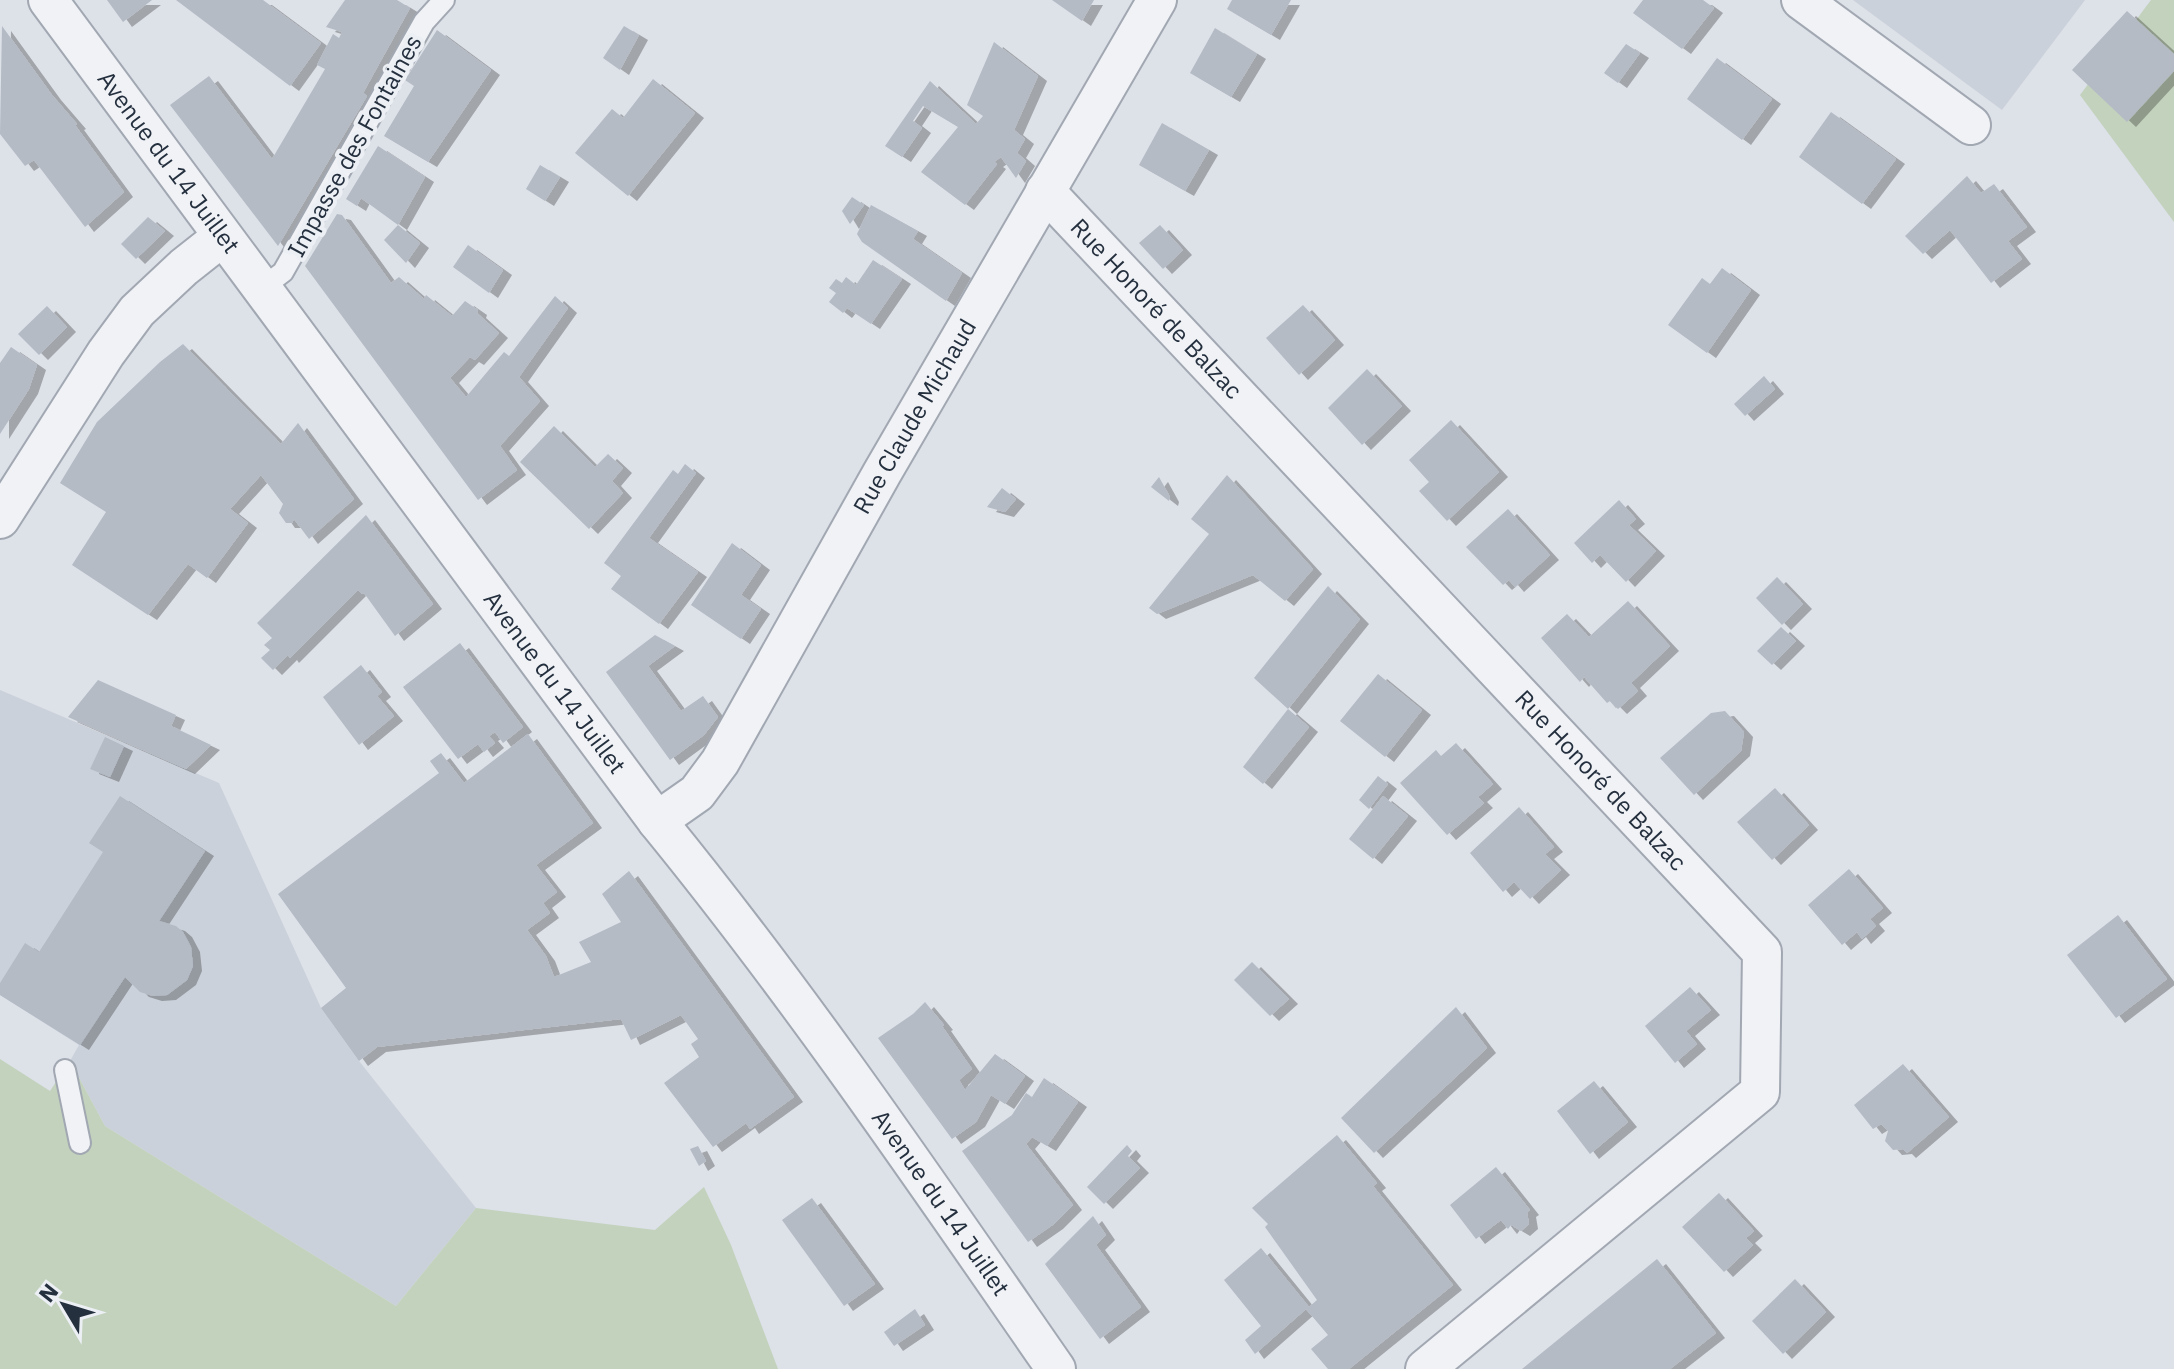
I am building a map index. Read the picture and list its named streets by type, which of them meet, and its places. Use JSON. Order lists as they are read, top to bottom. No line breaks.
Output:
{"streets":{"street":["Avenue du 14 Juillet","Rue Honoré de Balzac","Rue Claude Michaud"],"lane":["Impasse des Fontaines"]},"crossings":[["Impasse des Fontaines","Avenue du 14 Juillet"],["Avenue du 14 Juillet","Rue Claude Michaud"],["Rue Honoré de Balzac","Rue Claude Michaud"]],"north":"top left"}
